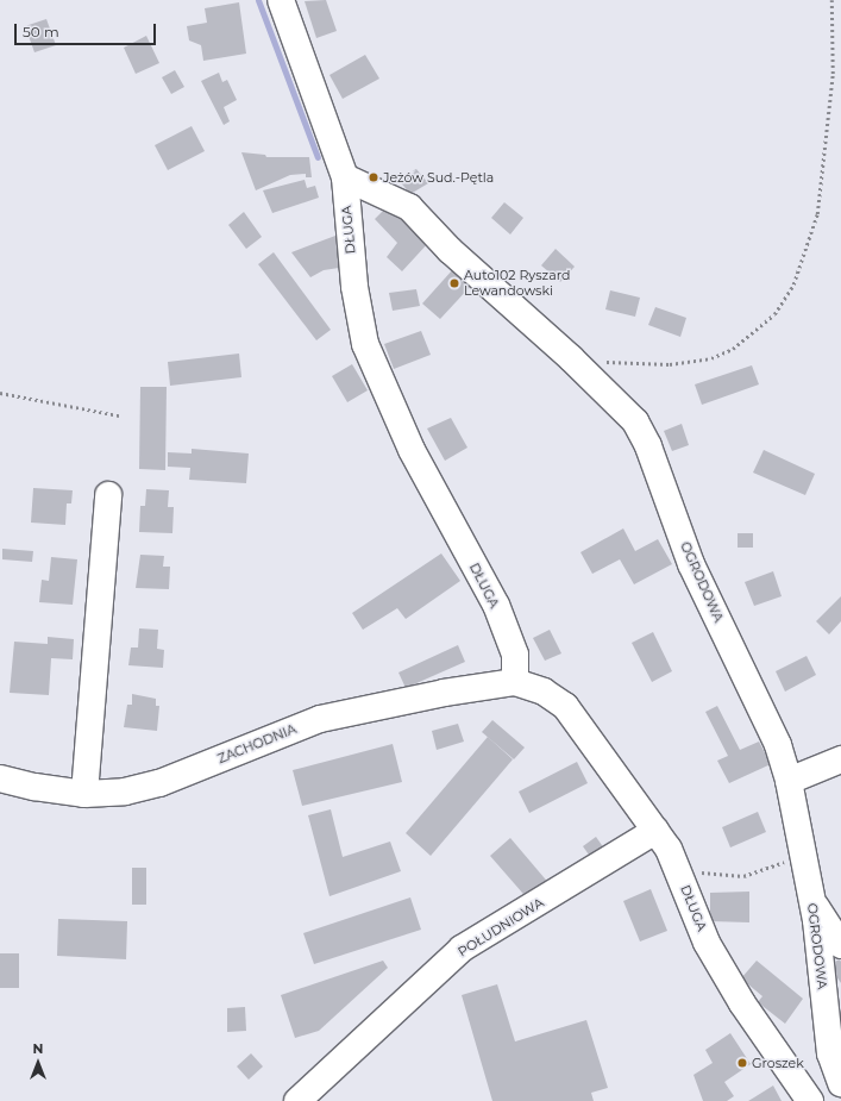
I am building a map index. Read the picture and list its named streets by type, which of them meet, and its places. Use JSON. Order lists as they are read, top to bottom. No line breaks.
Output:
{"streets":{"street":["DŁUGA","OGRODOWA","ZACHODNIA","POŁUDNIOWA"]},"crossings":[["DŁUGA","OGRODOWA"],["DŁUGA","ZACHODNIA"],["DŁUGA","POŁUDNIOWA"]],"places":["Jeżów Sud.-Pętla","Auto102 Ryszard Lewandowski","Groszek"],"scale_bar":"50 m","north":"top"}
